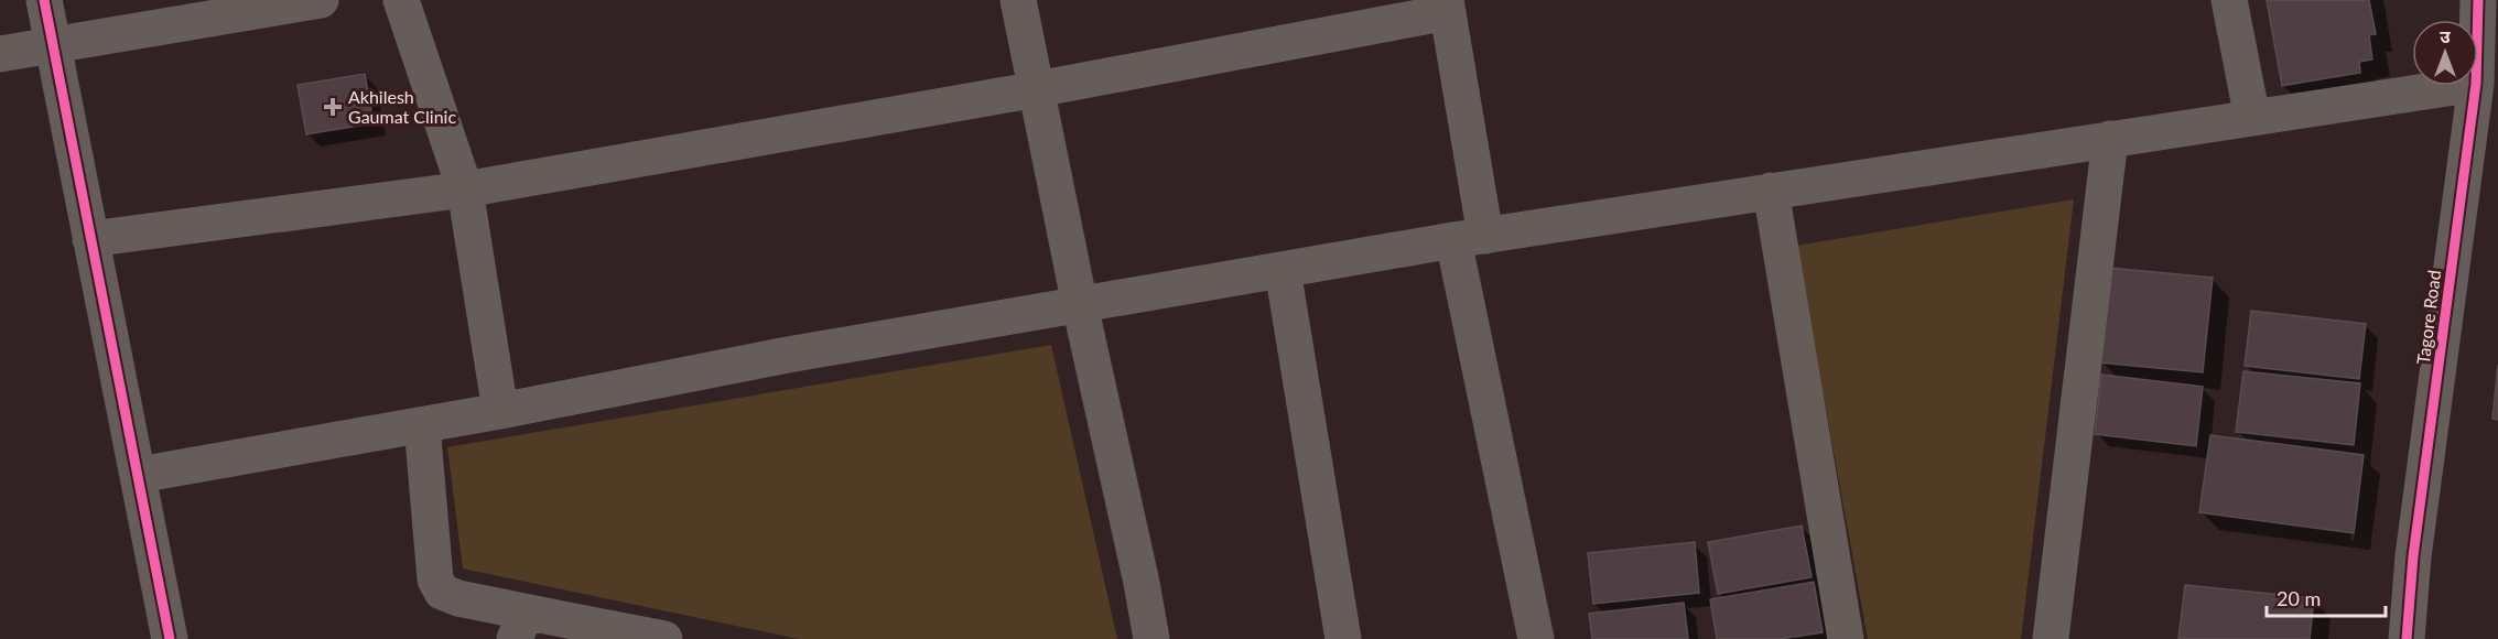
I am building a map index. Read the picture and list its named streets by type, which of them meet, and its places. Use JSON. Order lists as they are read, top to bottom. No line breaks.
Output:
{"streets":{"street":["Tagore Road"]},"places":{"health":["Akhilesh Gaumat Clinic"]},"scale_bar":"20 m","north":"top"}
